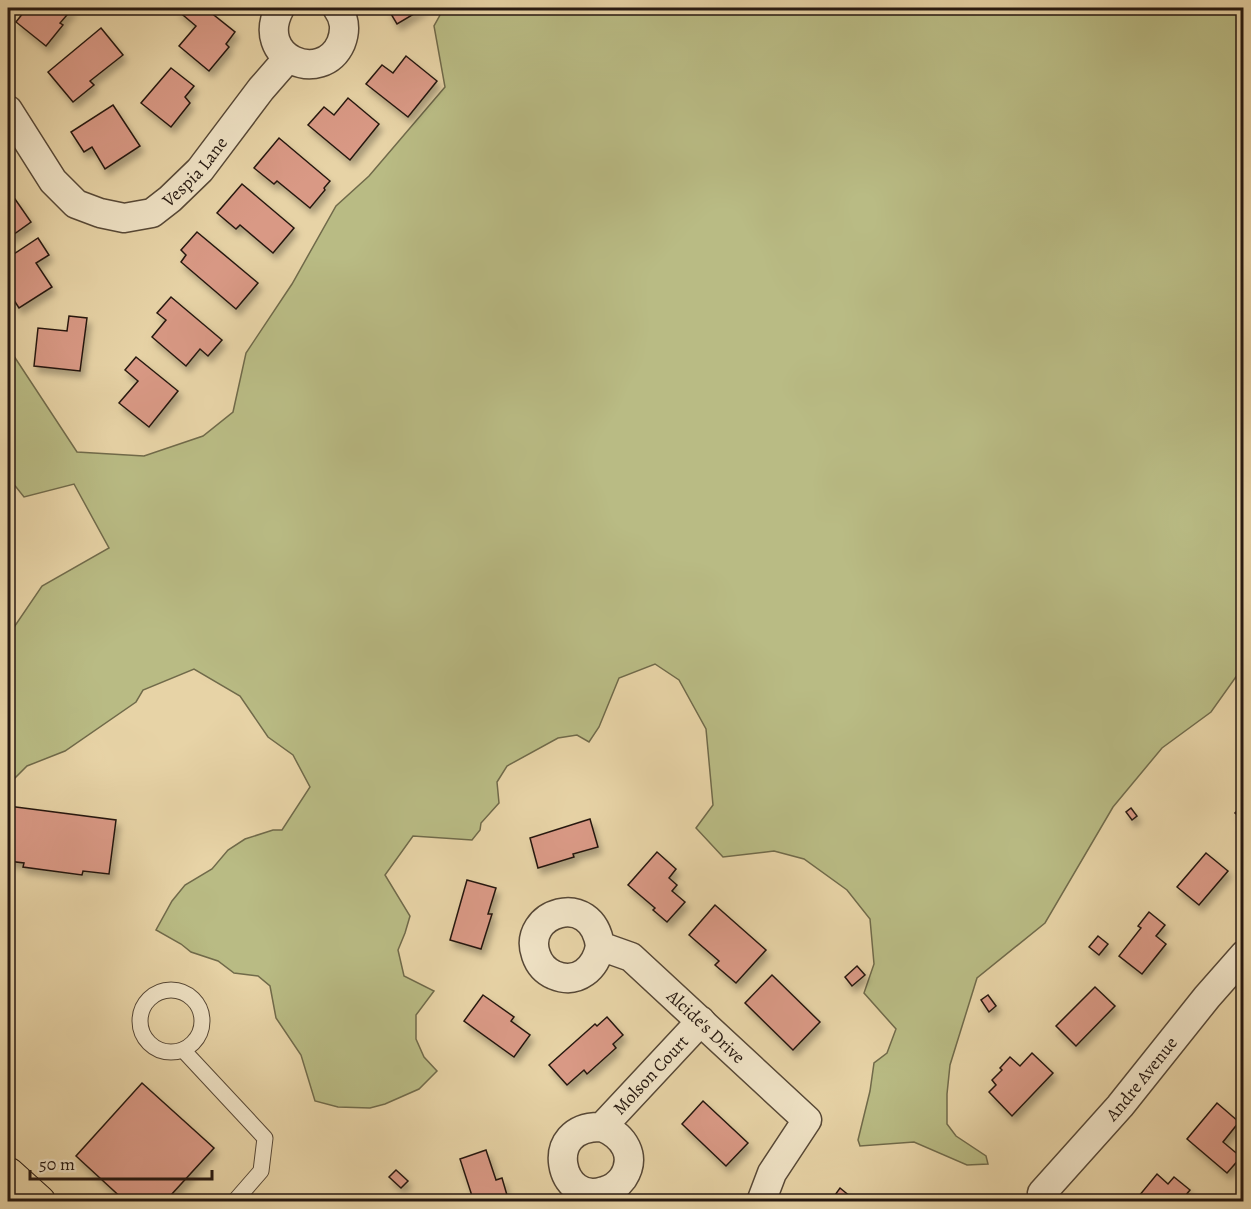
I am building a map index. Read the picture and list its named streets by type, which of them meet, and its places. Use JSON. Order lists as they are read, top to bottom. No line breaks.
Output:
{"streets":{"street":["Vespia Lane","Alcide's Drive","Molson Court","Andre Avenue"]},"crossings":[["Alcide's Drive","Molson Court"]],"scale_bar":"50 m"}
